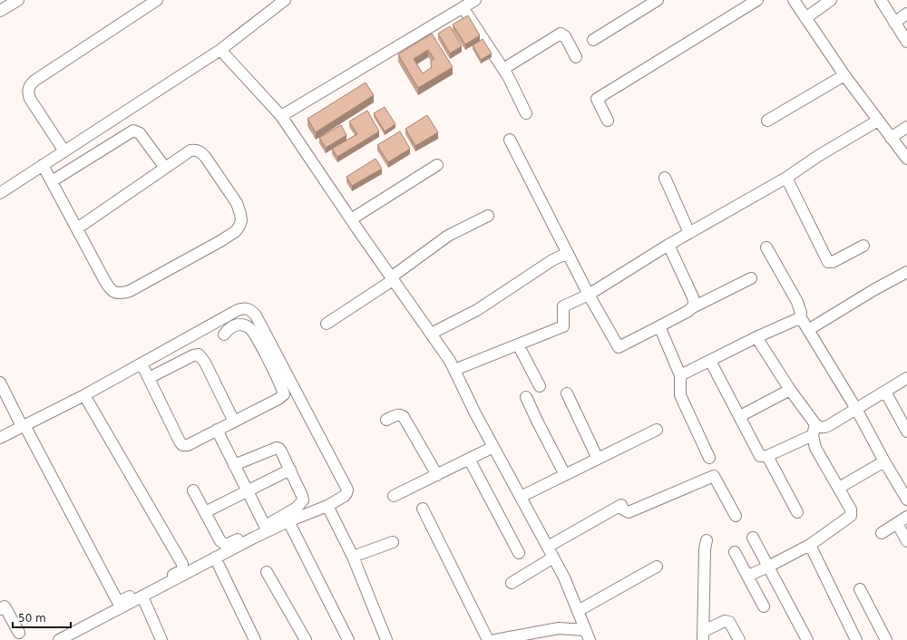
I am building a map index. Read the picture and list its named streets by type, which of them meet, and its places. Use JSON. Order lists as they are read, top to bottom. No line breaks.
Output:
{"scale_bar":"50 m"}
